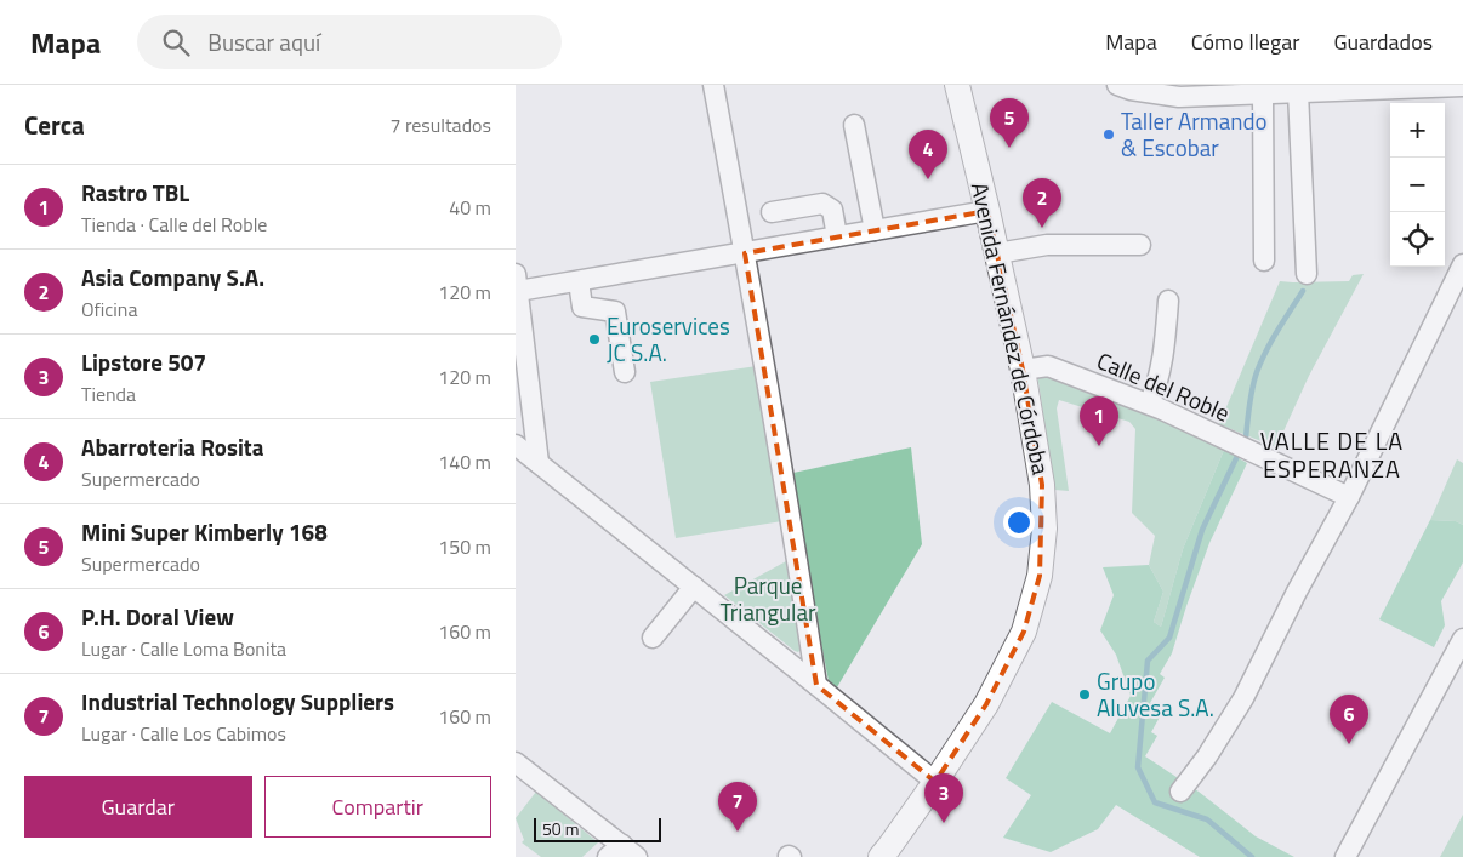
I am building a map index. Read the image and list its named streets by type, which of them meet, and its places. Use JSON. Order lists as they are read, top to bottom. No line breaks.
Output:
{"streets":{"main road":["Avenida Fernández de Córdoba"],"street":["Calle del Roble"]},"crossings":[["Avenida Fernández de Córdoba","Calle del Roble"]],"districts":["VALLE DE LA ESPERANZA"],"parks":["Parque Triangular"],"places":["Taller Armando & Escobar","Euroservices JC S.A.","Grupo Aluvesa S.A."],"scale_bar":"50 m","page":{"header":"Mapa","search":"Buscar aquí","nav":["Mapa","Cómo llegar","Guardados"],"heading":["Cerca","7 resultados"],"pins":["5","4","2","1","6","3","7"],"map_buttons":["+","−"],"list":[{"mark":"1","name":"Rastro TBL","note":"Tienda · Calle del Roble","value":"40 m"},{"mark":"2","name":"Asia Company S.A.","note":"Oficina","value":"120 m"},{"mark":"3","name":"Lipstore 507","note":"Tienda","value":"120 m"},{"mark":"4","name":"Abarroteria Rosita","note":"Supermercado","value":"140 m"},{"mark":"5","name":"Mini Super Kimberly 168","note":"Supermercado","value":"150 m"},{"mark":"6","name":"P.H. Doral View","note":"Lugar · Calle Loma Bonita","value":"160 m"},{"mark":"7","name":"Industrial Technology Suppliers","note":"Lugar · Calle Los Cabimos","value":"160 m"}],"buttons":["Guardar","Compartir"],"scale":"50 m"}}
